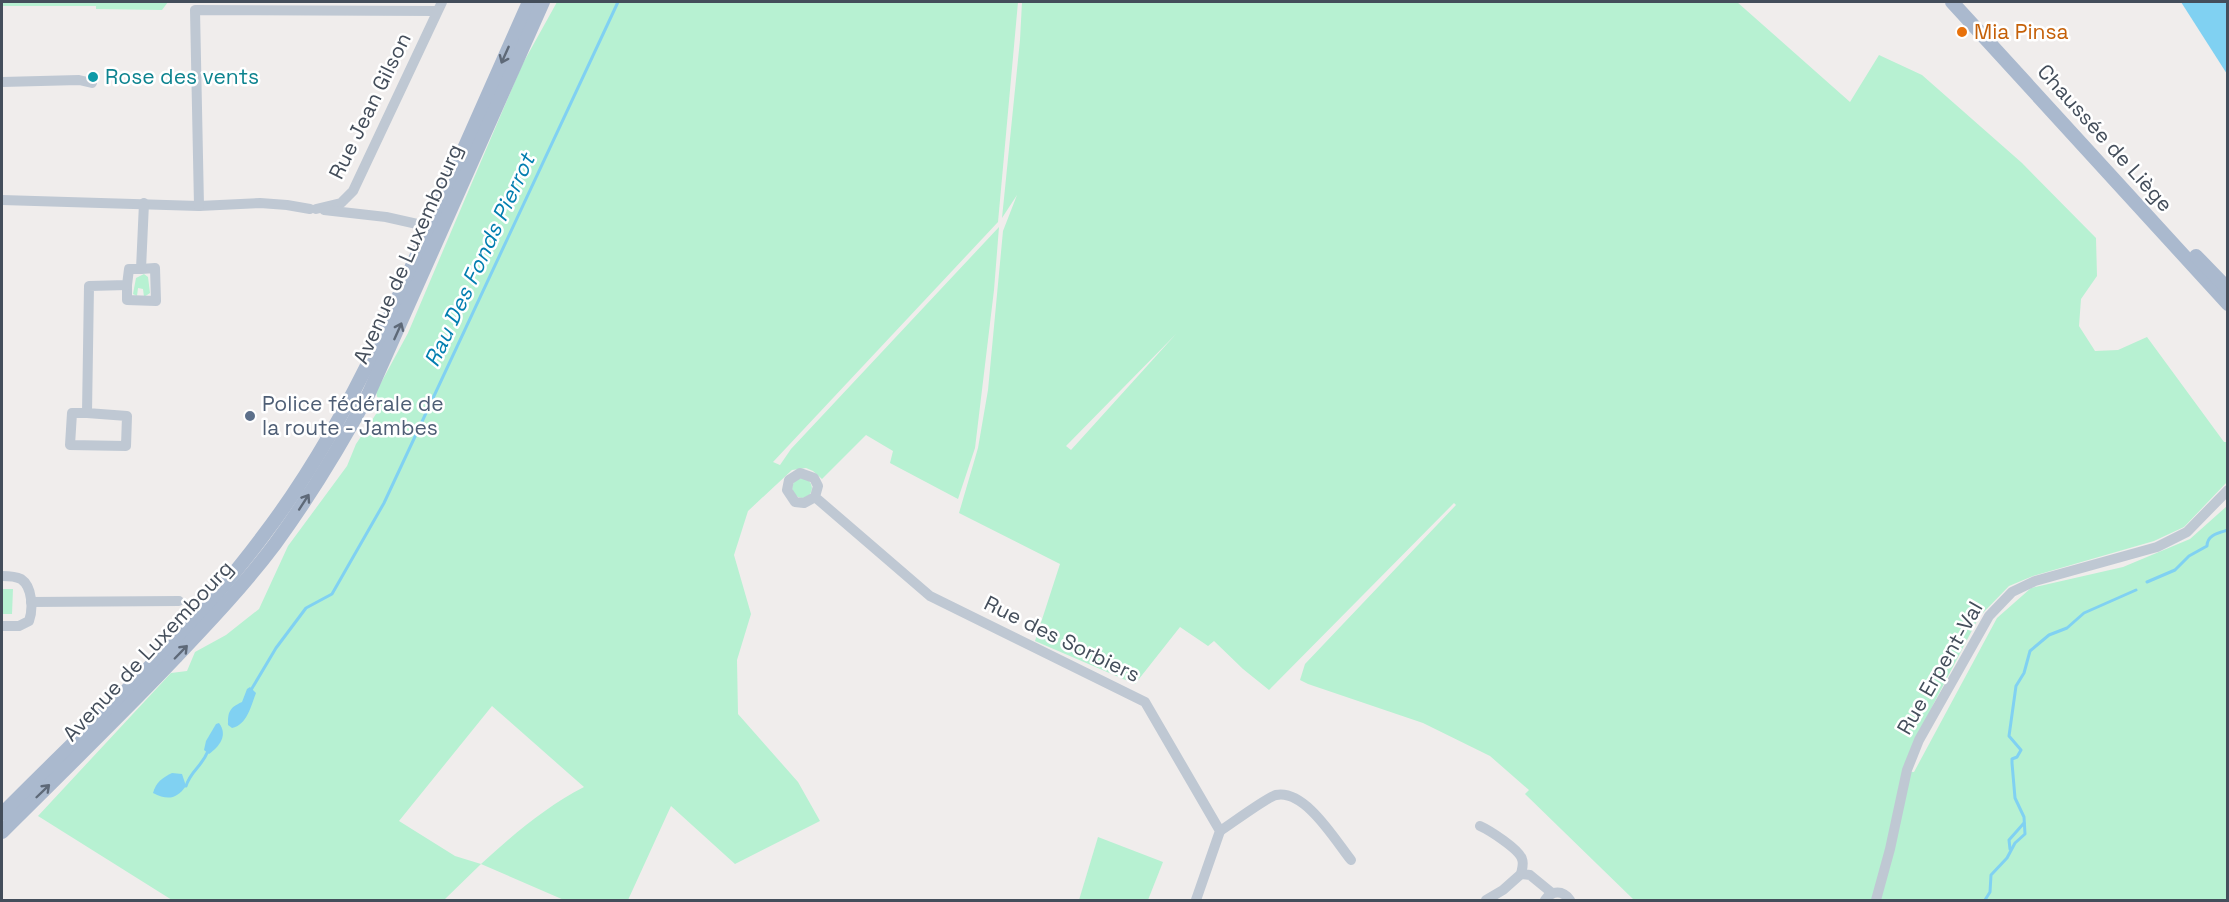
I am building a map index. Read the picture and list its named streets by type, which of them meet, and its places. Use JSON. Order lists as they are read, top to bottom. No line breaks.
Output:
{"streets":{"main road":["Chaussée de Liège","Avenue de Luxembourg"],"street":["Rue Jean Gilson","Rue des Sorbiers","Rue Erpent-Val"]},"water":["Rau Des Fonds Pierrot"],"places":["Mia Pinsa","Rose des vents","Police fédérale de la route - Jambes"]}
